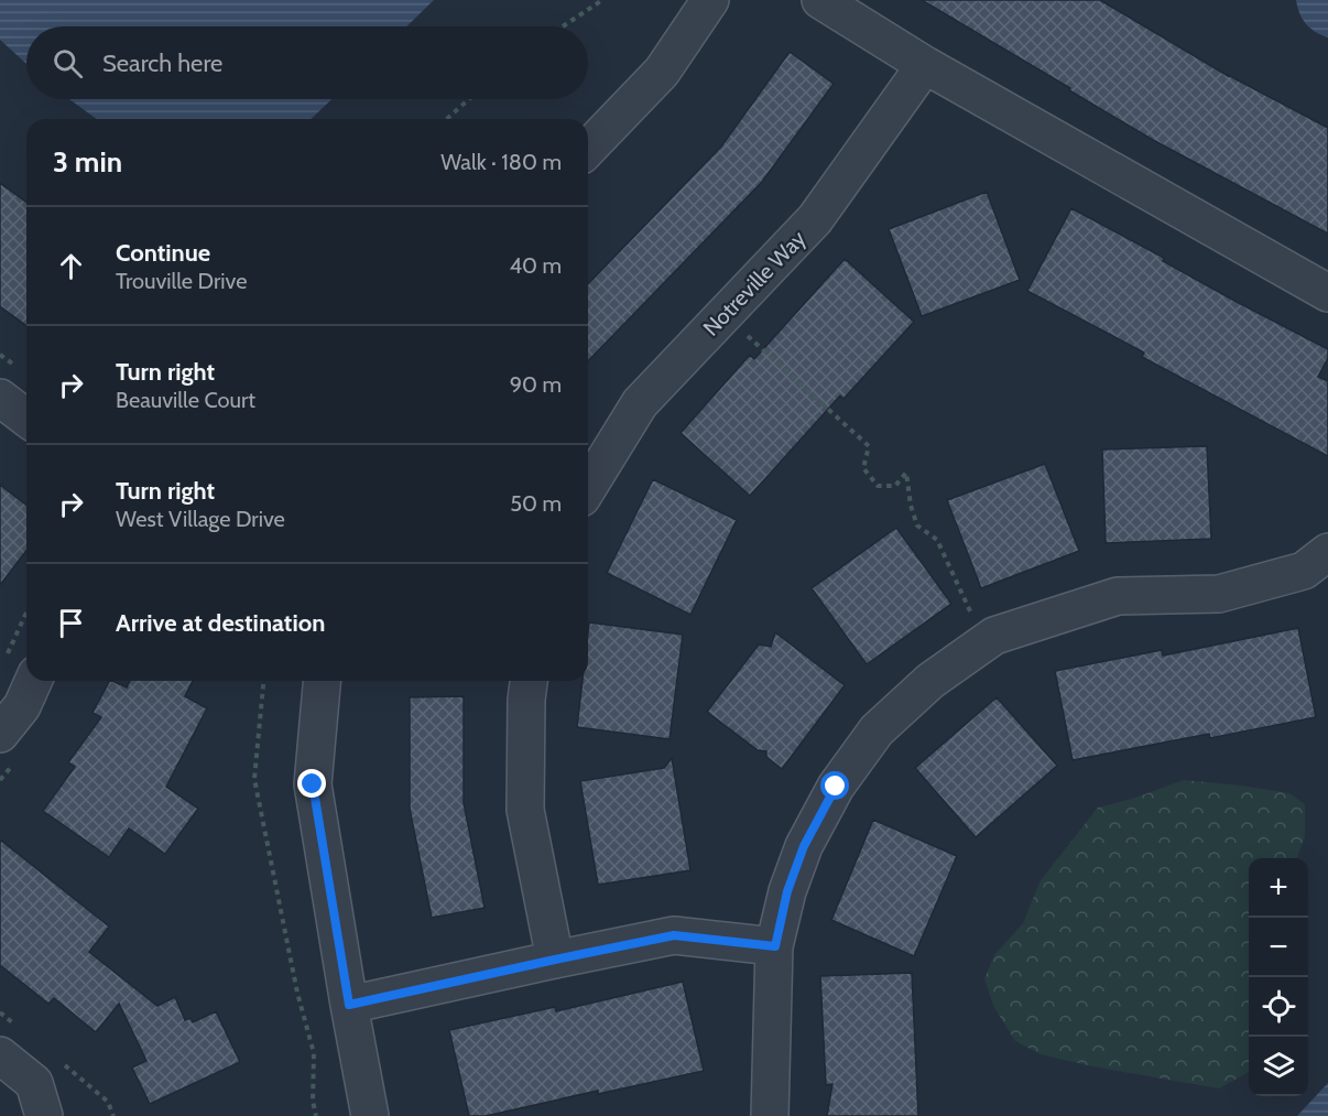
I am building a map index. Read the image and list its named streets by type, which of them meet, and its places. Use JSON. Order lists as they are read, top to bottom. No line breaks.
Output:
{"streets":{"street":["Notreville Way"]},"page":{"search":"Search here","heading":["3 min","Walk · 180 m"],"list":[["Continue","Trouville Drive","40 m"],["Turn right","Beauville Court","90 m"],["Turn right","West Village Drive","50 m"],"Arrive at destination"],"map_buttons":["+","−"]}}
